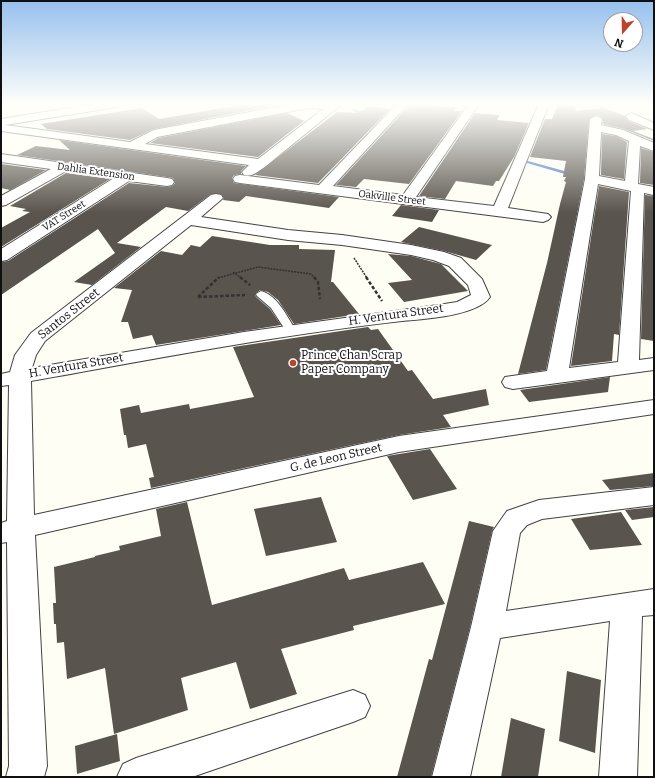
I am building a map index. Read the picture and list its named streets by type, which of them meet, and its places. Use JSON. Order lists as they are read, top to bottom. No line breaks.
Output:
{"streets":{"street":["Dahlia Extension","Oakville Street","VAT Street","Santos Street","H. Ventura Street","G. de Leon Street"]},"crossings":[["Dahlia Extension","VAT Street"],["Oakville Street","Santos Street"],["Santos Street","H. Ventura Street"],["Santos Street","G. de Leon Street"]],"places":["Prince Chan Scrap Paper Company"],"north":"bottom"}
